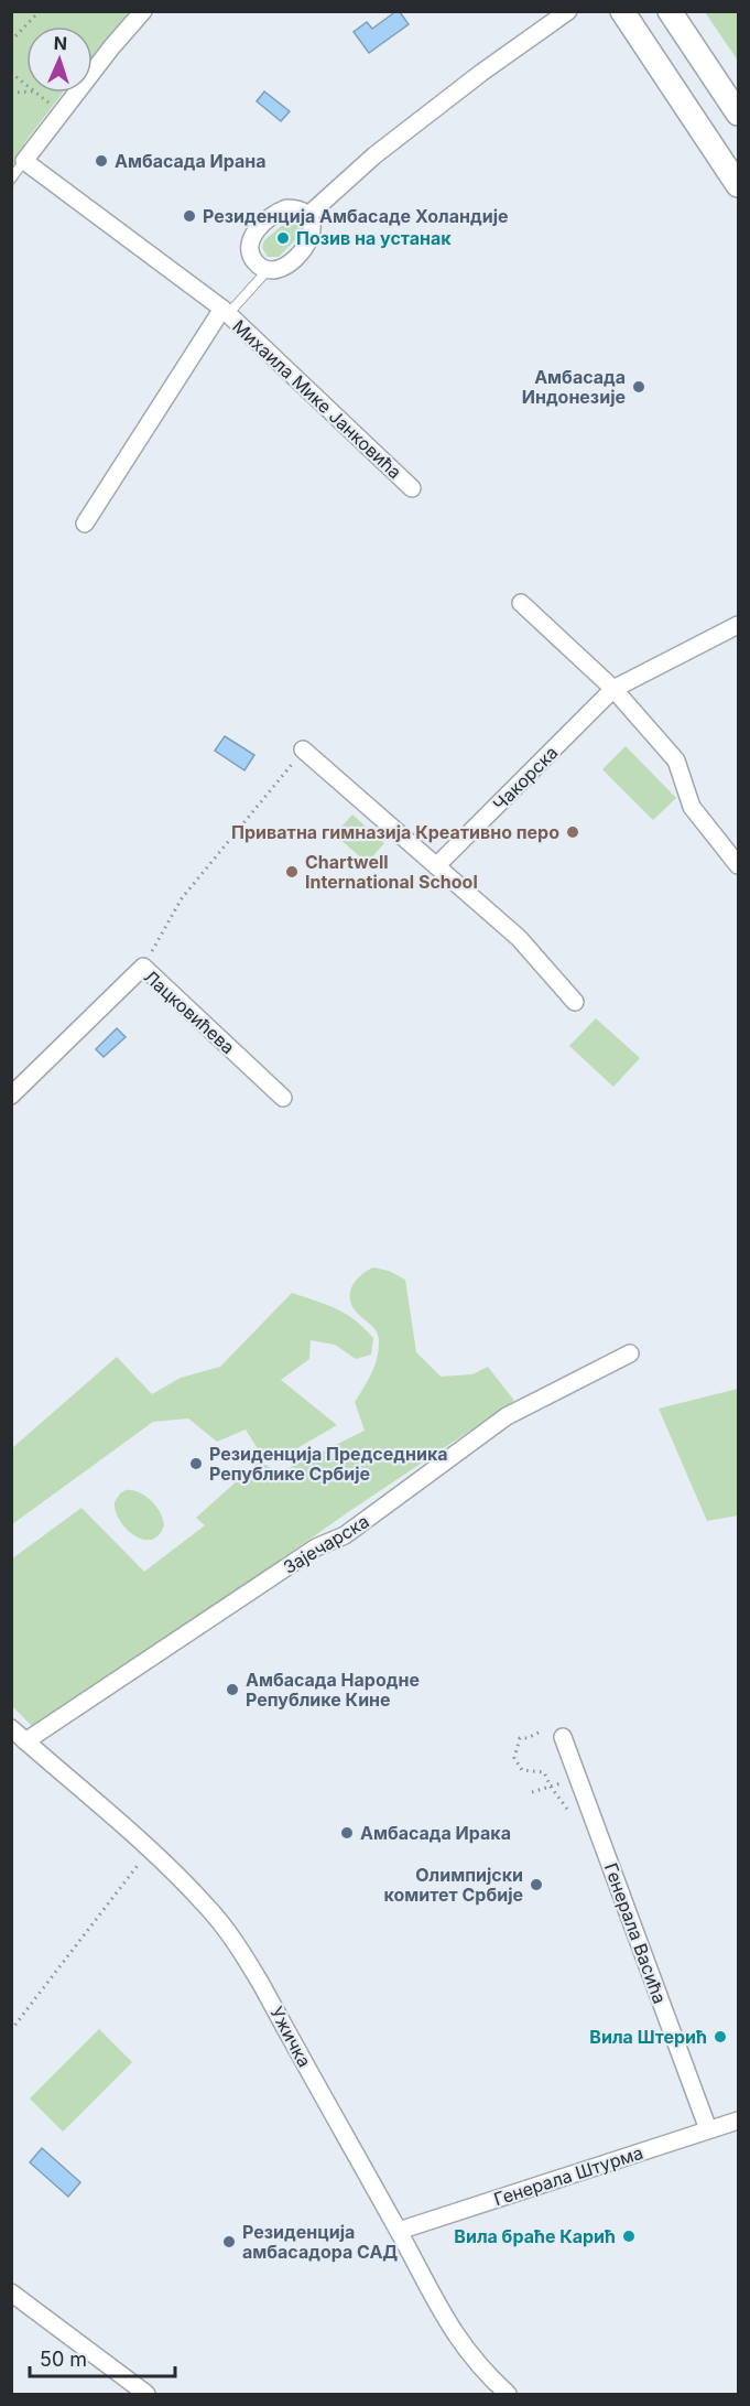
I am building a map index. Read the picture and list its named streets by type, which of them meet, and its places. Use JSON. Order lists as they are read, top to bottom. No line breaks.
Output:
{"streets":{"street":["Михаила Мике Јанковића","Чакорска","Лацковићева","Зајечарска","Генерала Васића","Ужичка","Генерала Штурма"]},"crossings":[["Зајечарска","Ужичка"],["Генерала Васића","Генерала Штурма"],["Ужичка","Генерала Штурма"]],"places":["Амбасада Ирана","Резиденција Амбасаде Холандије","Позив на устанак","Амбасада Индонезије","Приватна гимназија Креативно перо","Chartwell International School","Резиденција Председника Републике Србије","Амбасада Народне Републике Кине","Амбасада Ирака","Олимпијски комитет Србије","Вила Штерић","Вила браће Карић","Резиденција амбасадора САД"],"scale_bar":"50 m","north":"top"}
